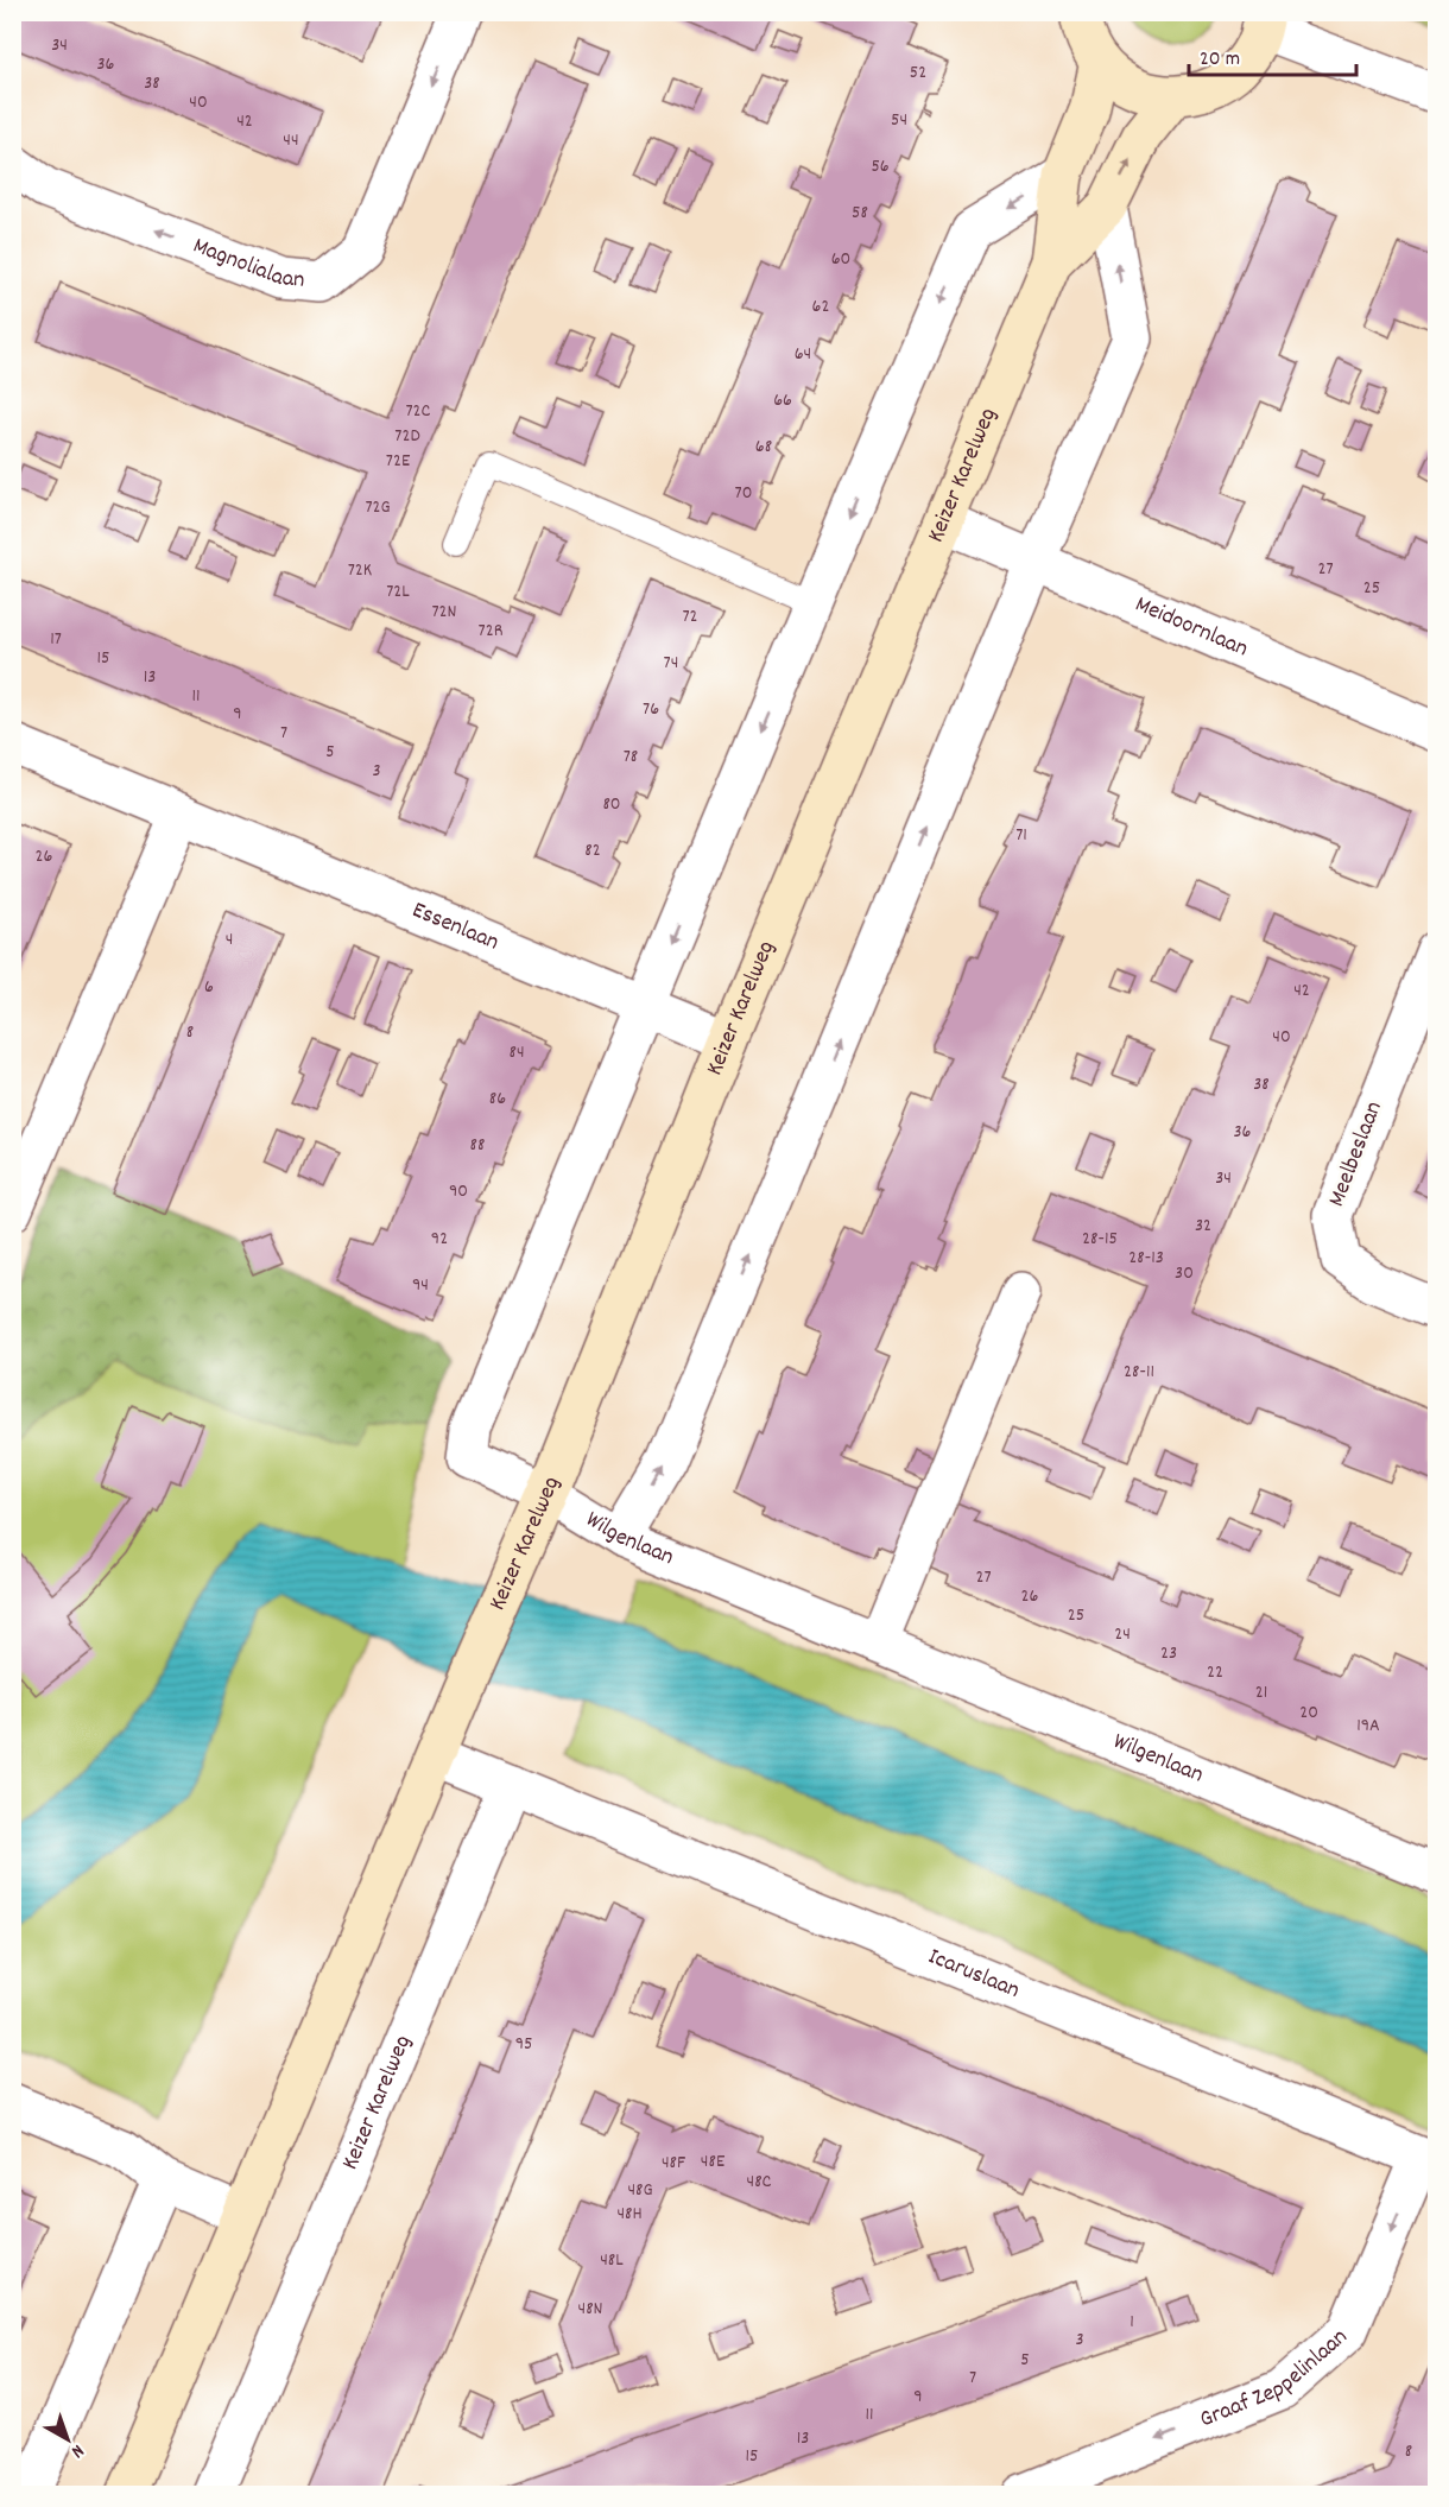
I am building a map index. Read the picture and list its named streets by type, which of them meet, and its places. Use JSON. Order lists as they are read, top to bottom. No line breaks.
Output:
{"streets":{"main road":["Keizer Karelweg"],"street":["Magnolialaan","Meidoornlaan","Essenlaan","Meelbeslaan","Wilgenlaan","Icaruslaan","Graaf Zeppelinlaan"]},"crossings":[["Keizer Karelweg","Meidoornlaan"],["Keizer Karelweg","Essenlaan"],["Keizer Karelweg","Wilgenlaan"],["Keizer Karelweg","Icaruslaan"],["Essenlaan","Wilgenlaan"],["Icaruslaan","Graaf Zeppelinlaan"]],"one_way":["Graaf Zeppelinlaan"],"house_numbers":["34","36","52","38","40","54","42","44","56","58","60","62","64","66","72C","72D","68","72E","70","72G","27","72K","25","72L","72N","72","72R","17","15","74","13","11","76","9","7","5","78","3","80","71","82","26","4","6","42","8","40","84","38","86","36","88","34","90","32","92","28-15","28-13","30","94","28-11","27","26","25","24","23","22","21","20","19A","95","48E","48F","48C","48G","48H","48L","48N","1","3","5","7","9","11","13","8","15"],"scale_bar":"20 m","north":"bottom right"}
